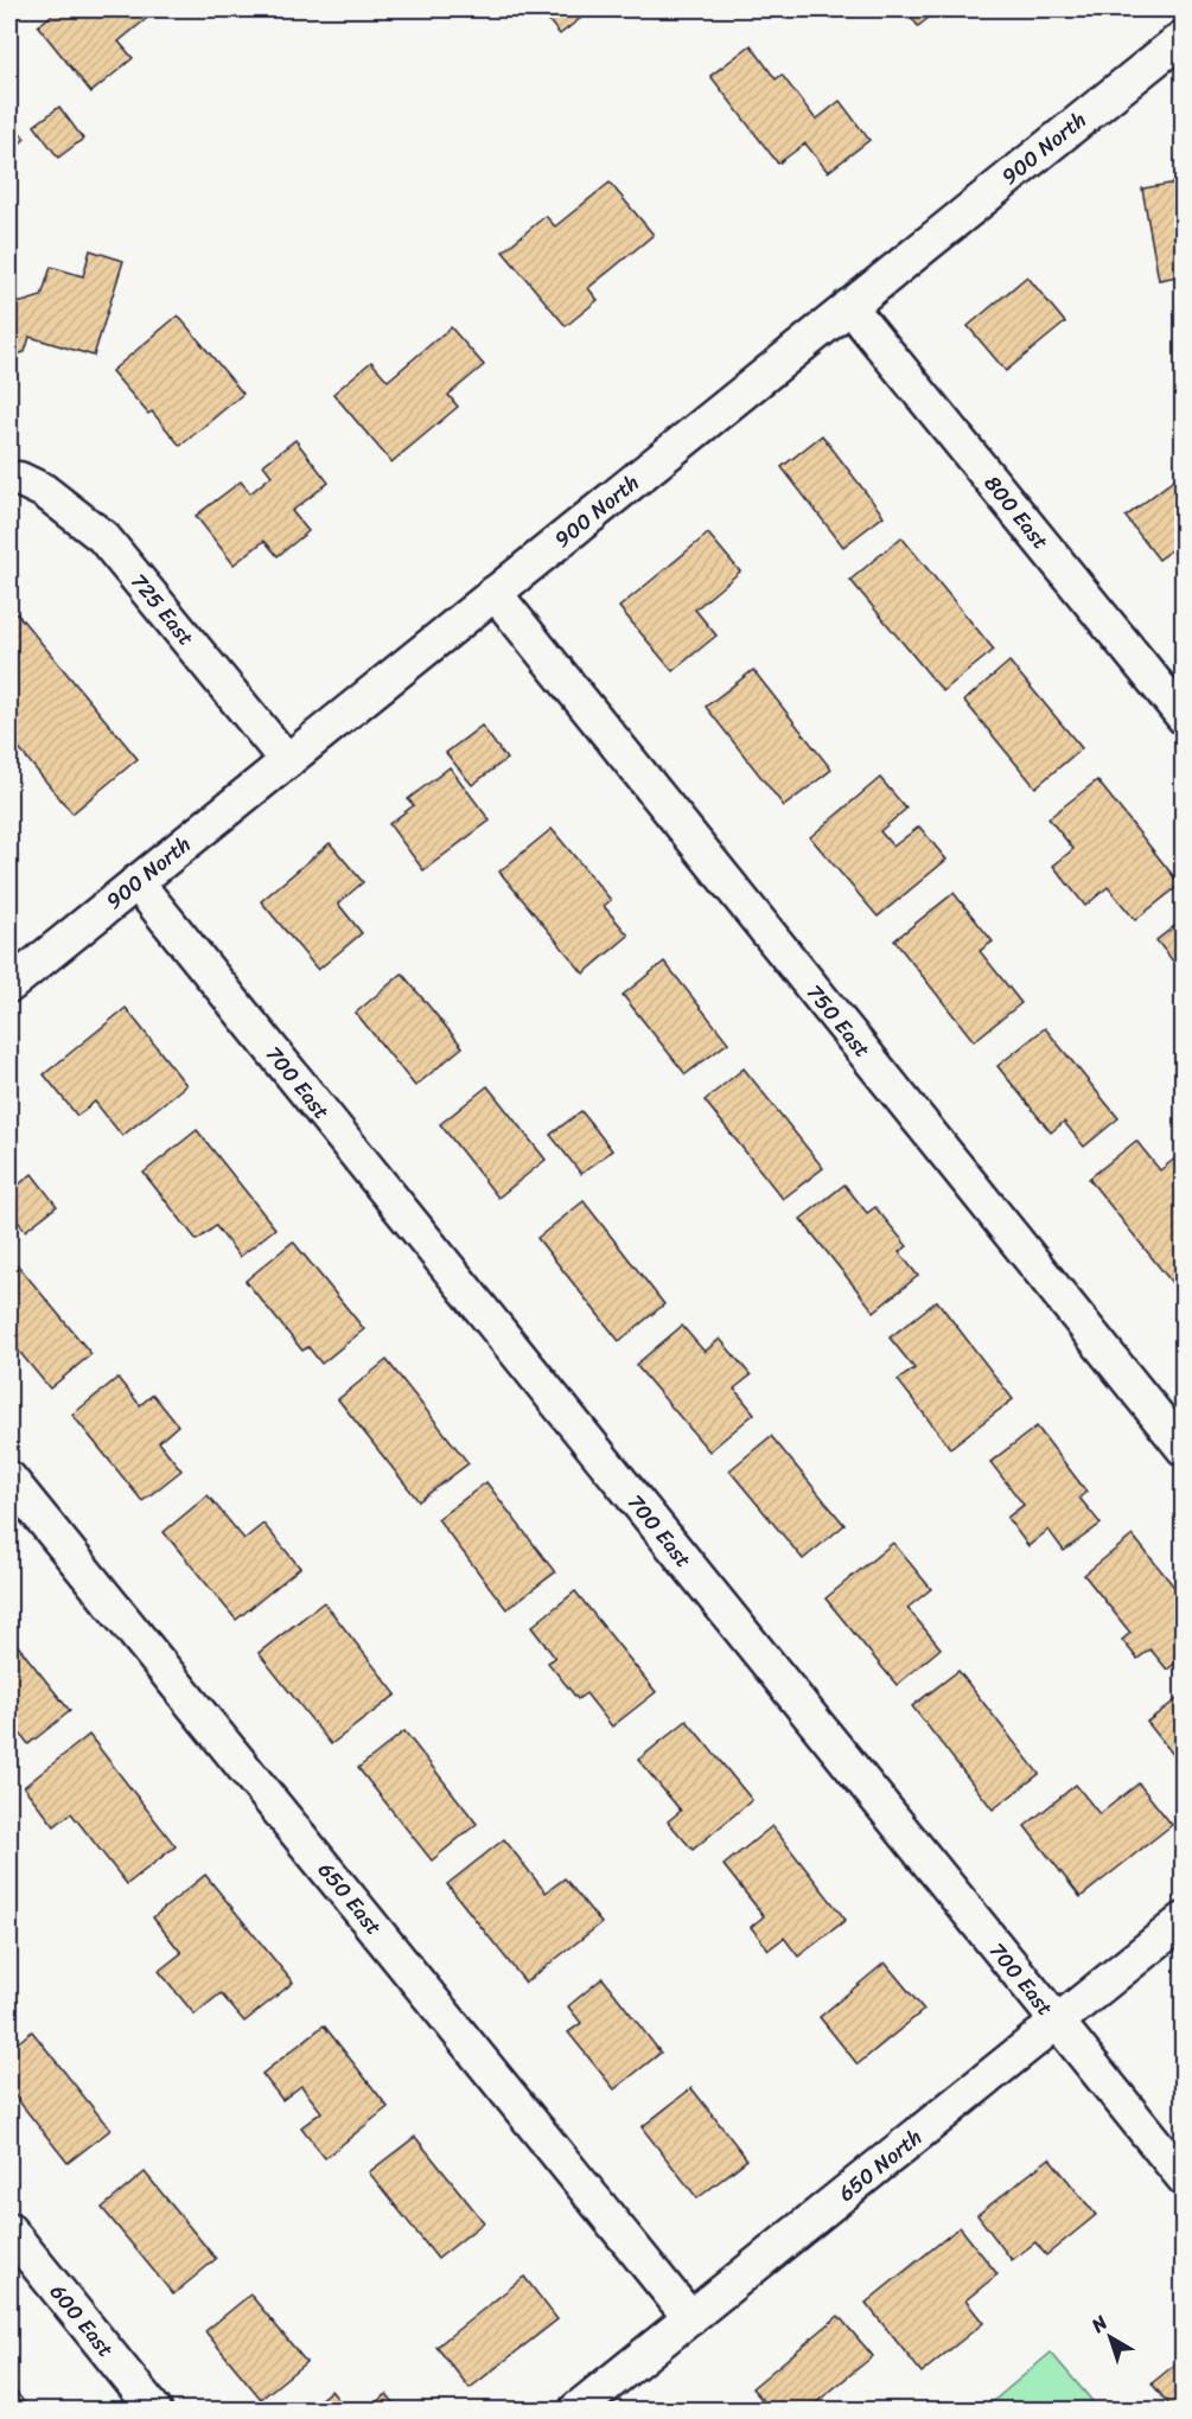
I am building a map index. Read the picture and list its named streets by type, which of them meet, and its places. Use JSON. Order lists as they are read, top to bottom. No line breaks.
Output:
{"streets":{"street":["900 North","800 East","725 East","750 East","700 East","650 East","650 North","600 East"]},"crossings":[["900 North","800 East"],["900 North","725 East"],["900 North","750 East"],["900 North","700 East"],["700 East","650 North"],["650 East","650 North"]],"north":"top left"}
